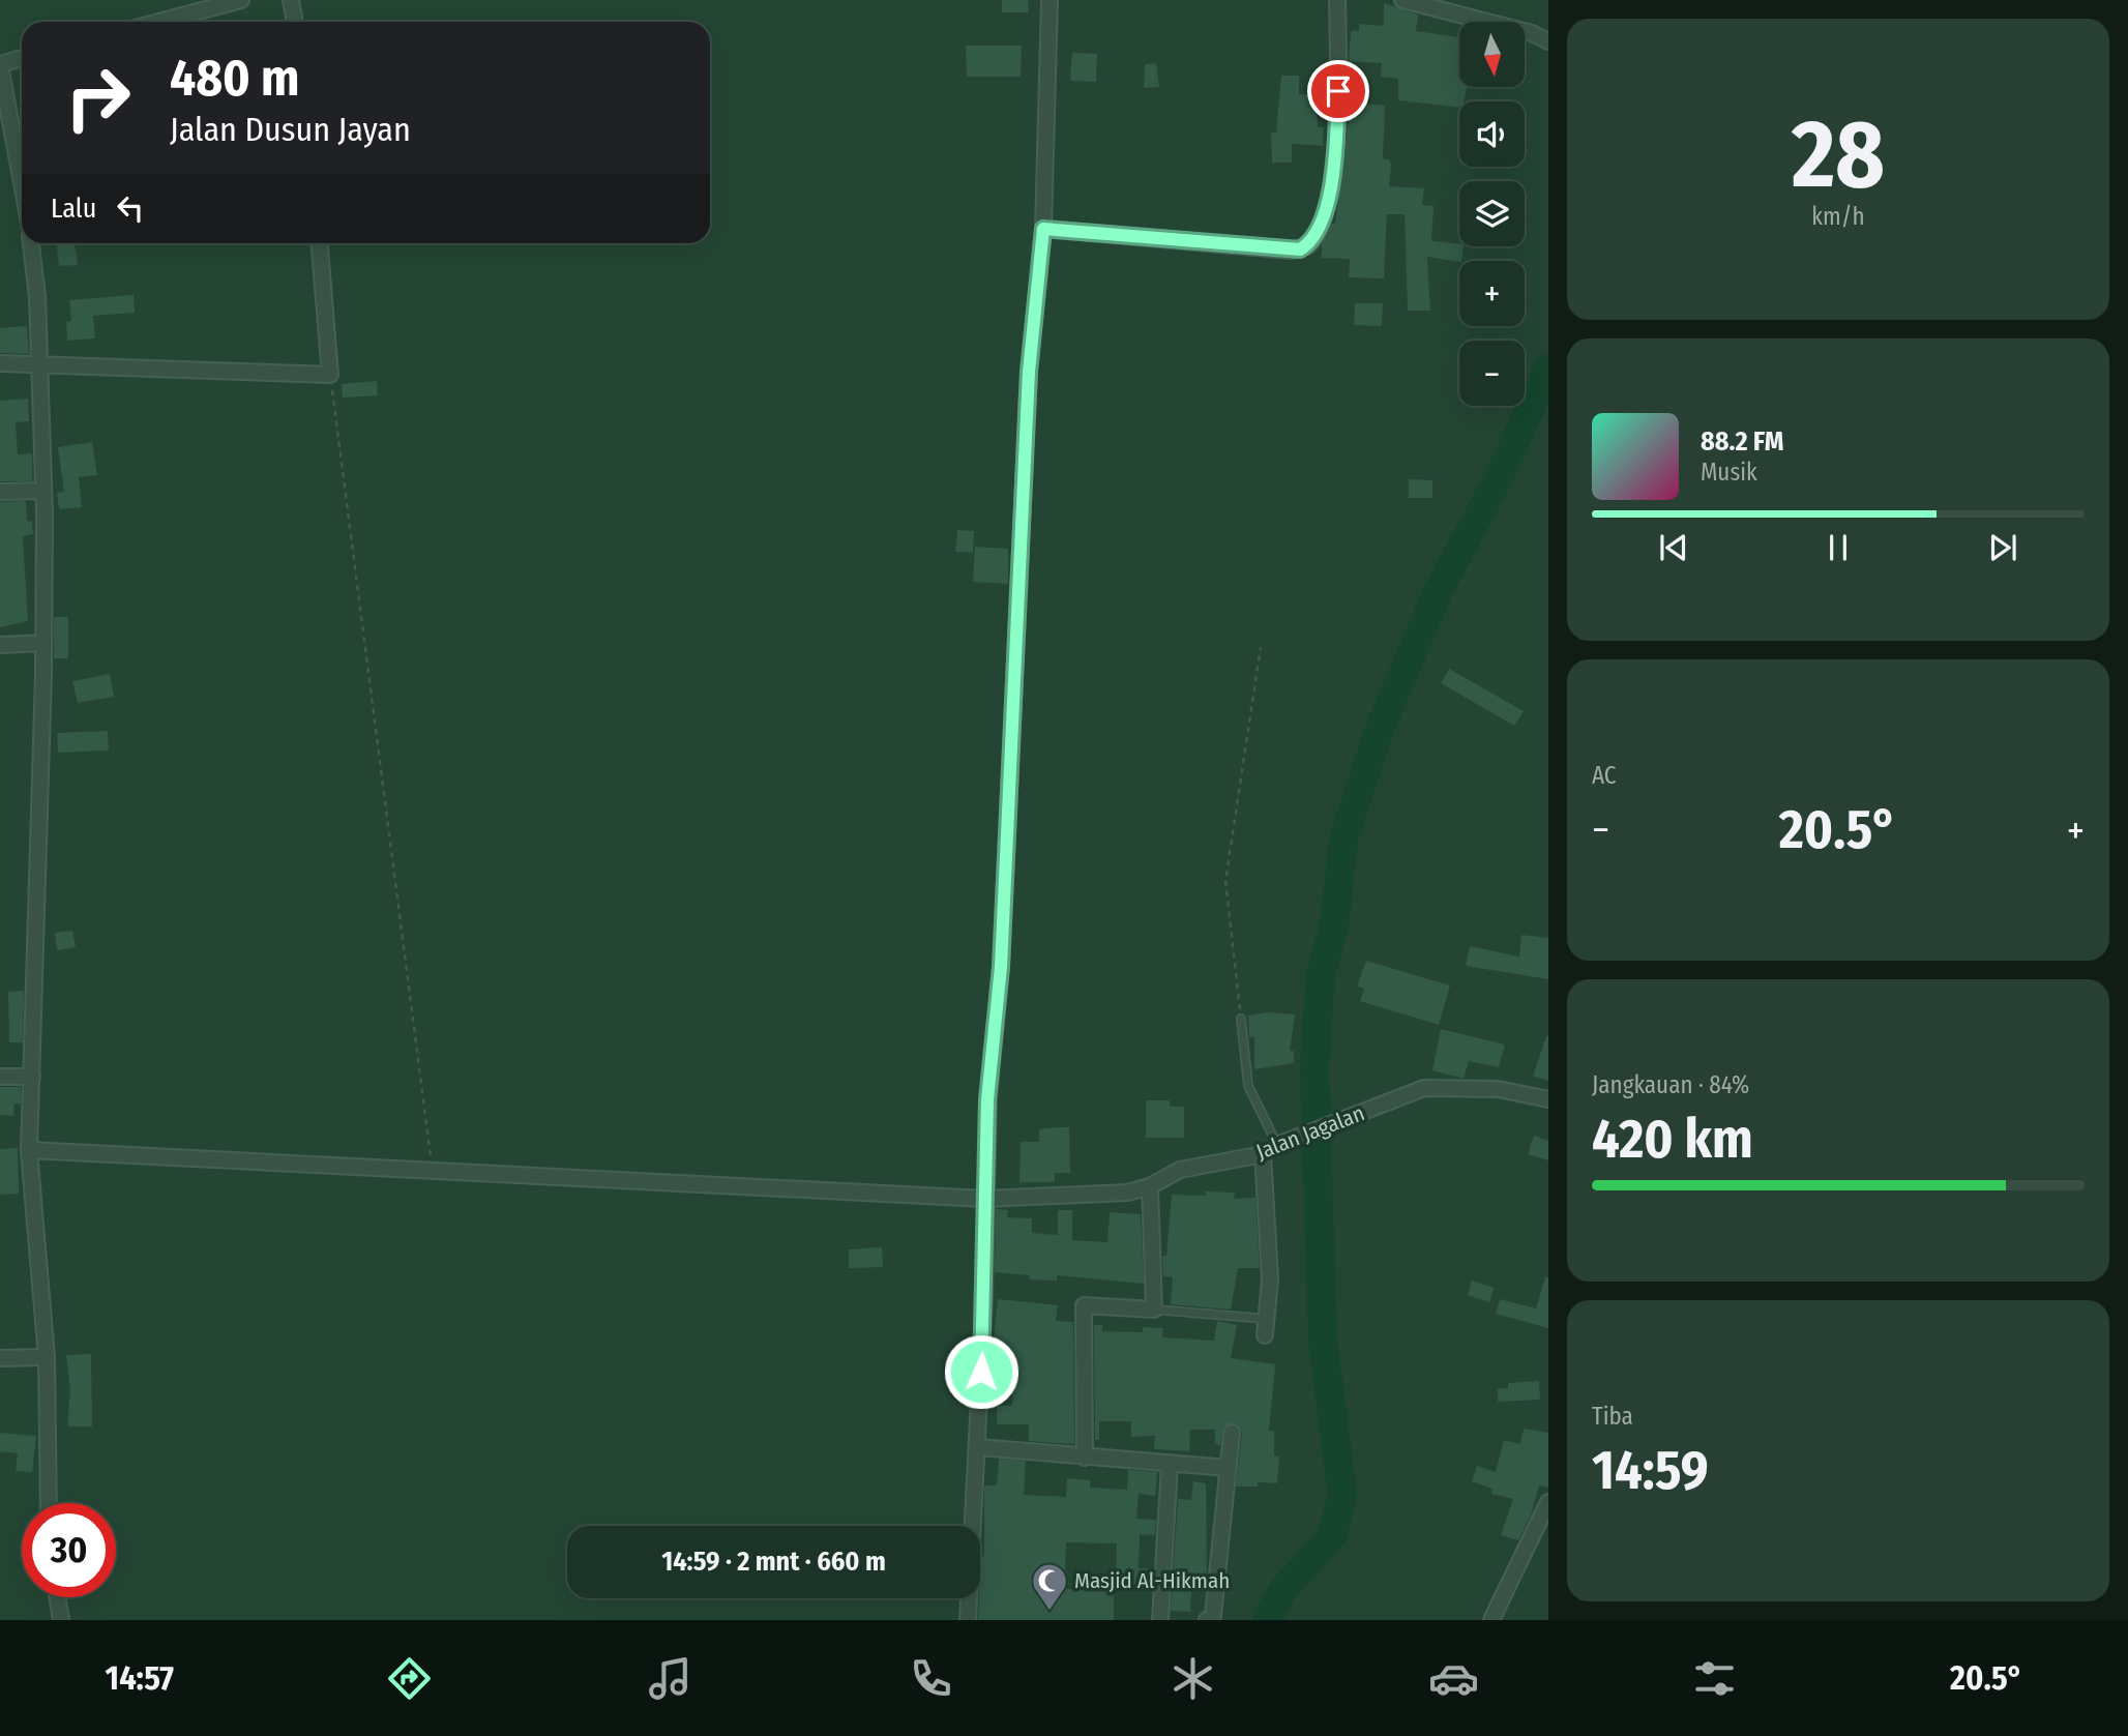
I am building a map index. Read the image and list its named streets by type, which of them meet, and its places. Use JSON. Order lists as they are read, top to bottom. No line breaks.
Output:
{"streets":{"street":["Jalan Jagalan"]},"places":{"mosque":["Masjid Al-Hikmah"]},"north":"bottom","page":{"tile":[["28","km/h"],"AC",["Jangkauan · 84%","420 km"],["Tiba","14:59"]],"map_buttons":["+","−"],"turn":["480 m","Jalan Dusun Jayan"],"then":"Lalu","song":["88.2 FM","Musik"],"heat":["−","20.5°","+"],"limit":"30","trip":"14:59 · 2 mnt · 660 m","tabs":["14:57","20.5°"]}}
